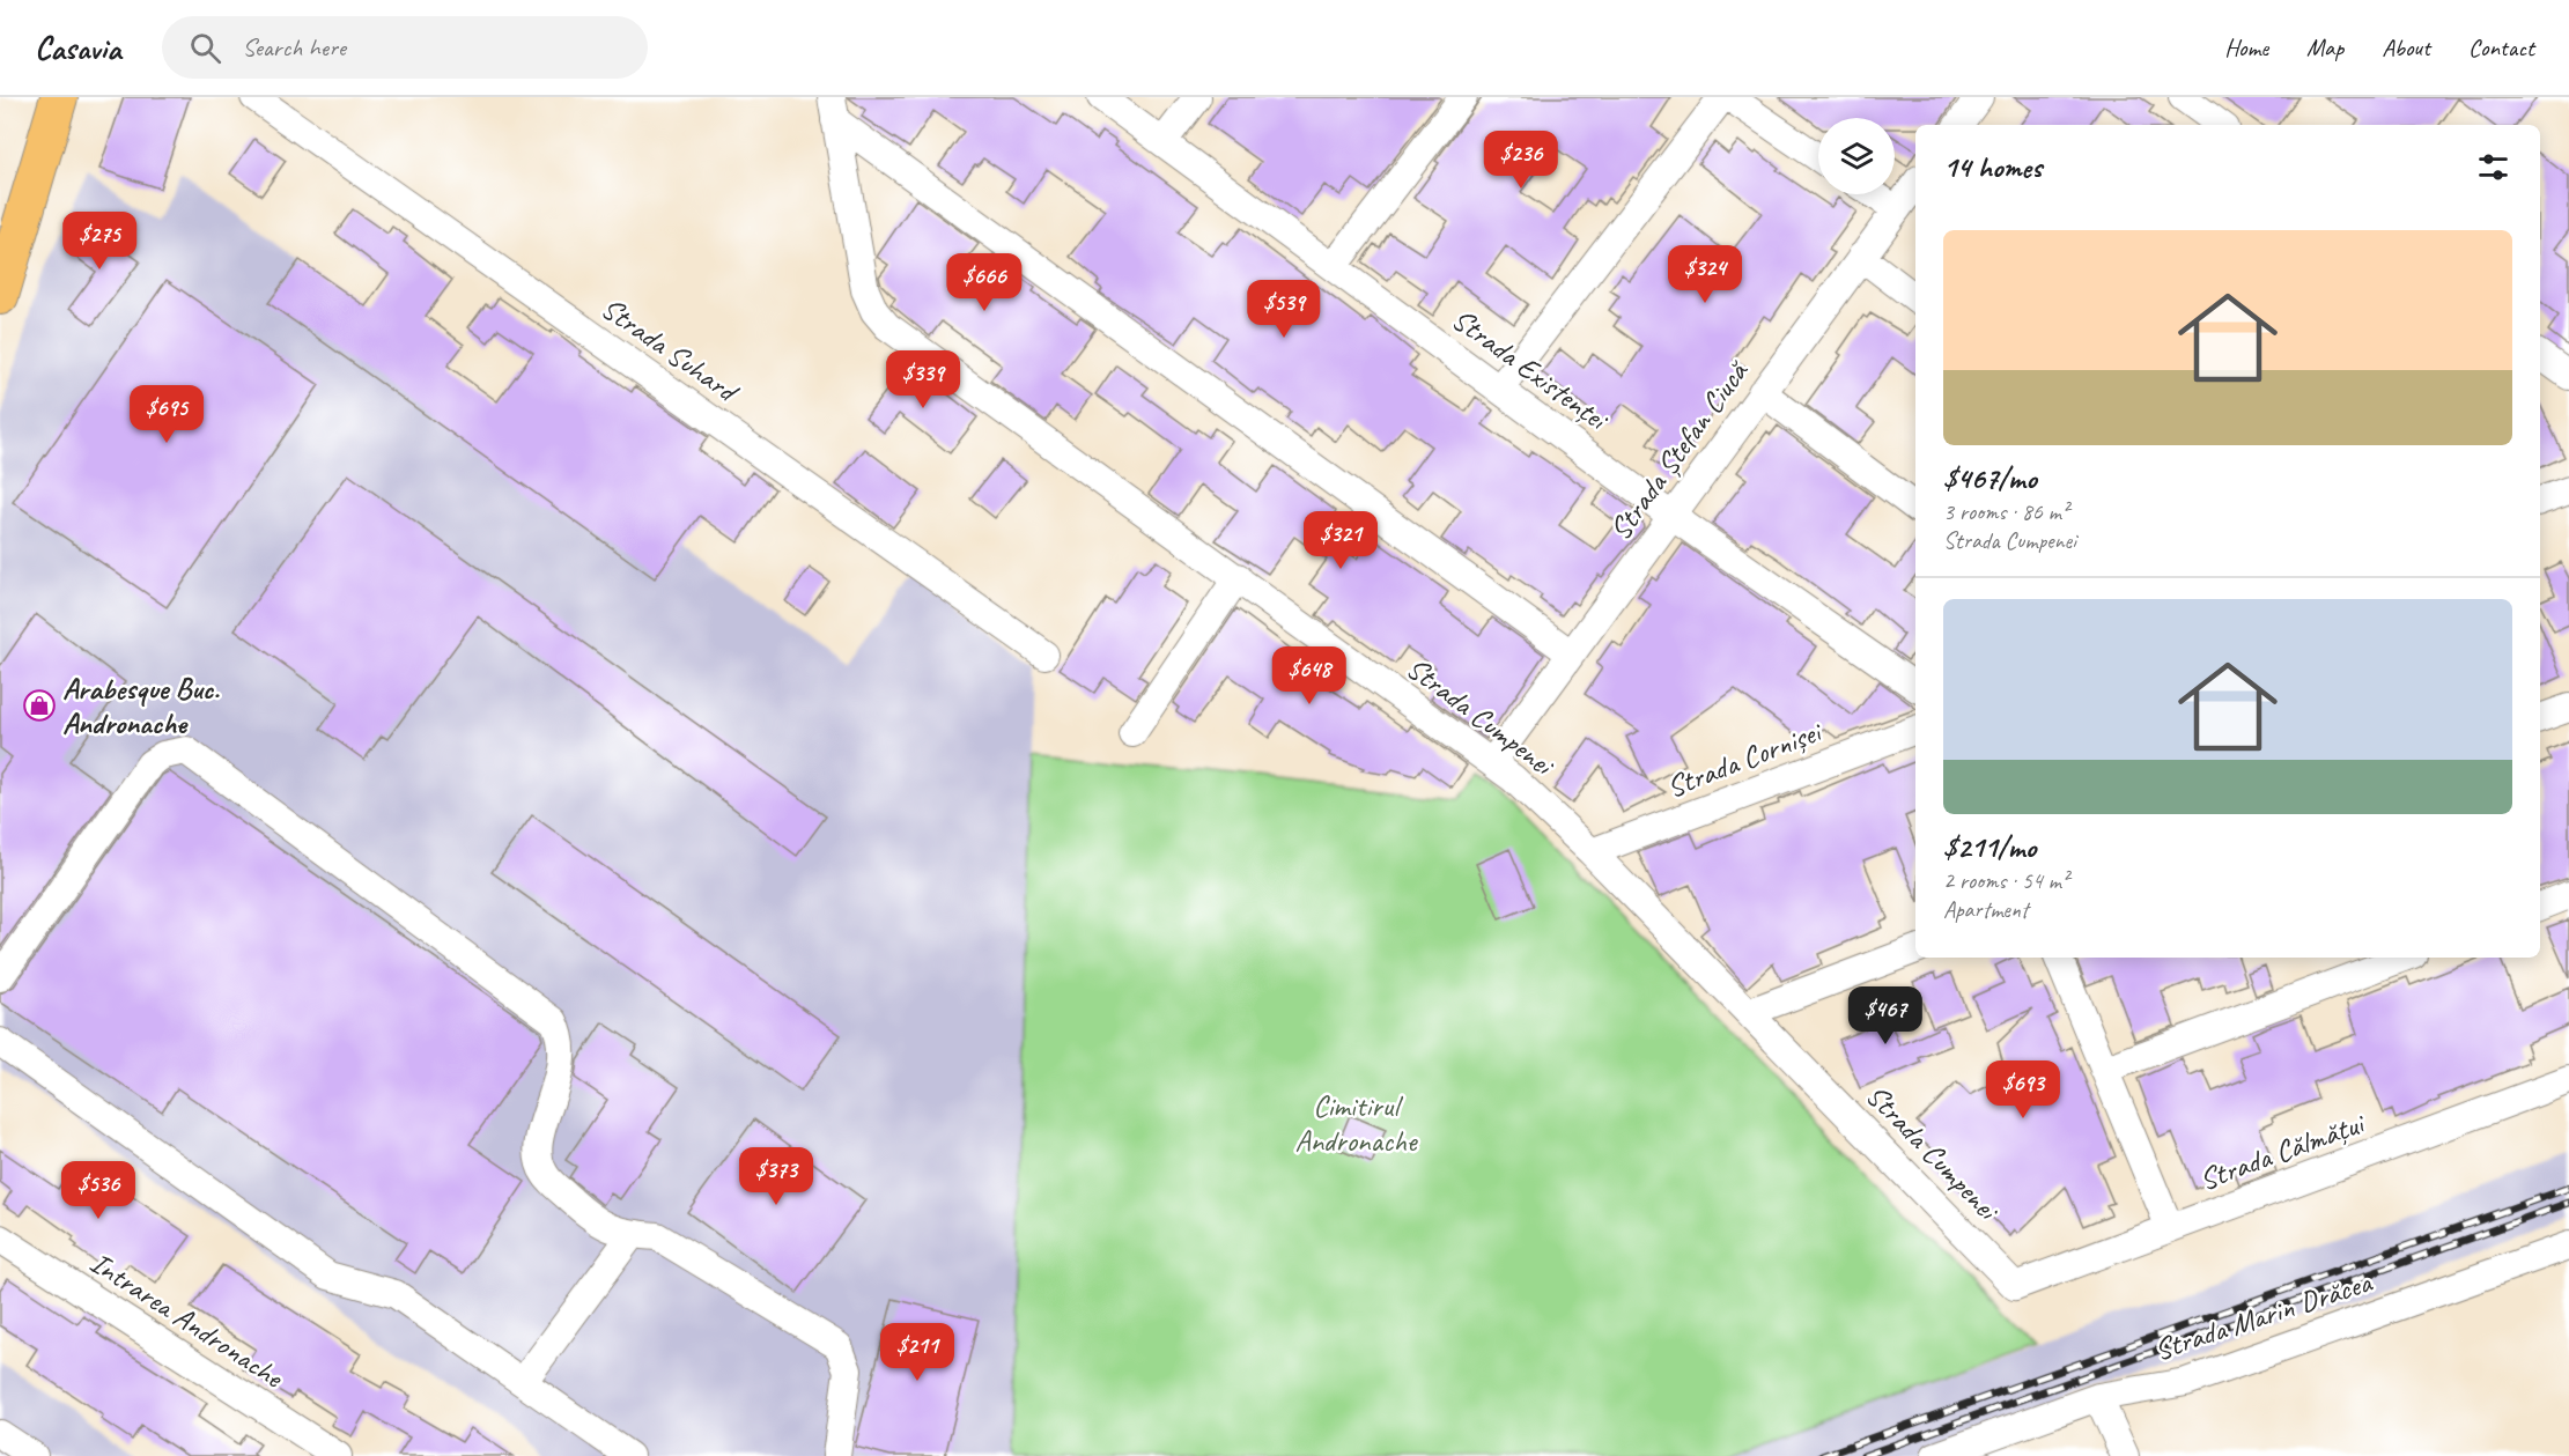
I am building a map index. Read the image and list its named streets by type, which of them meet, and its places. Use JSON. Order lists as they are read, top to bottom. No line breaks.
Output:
{"streets":{"street":["Strada Suhard","Strada Existenței","Strada Ștefan Ciucă","Strada Cumpenei","Strada Cornișei","Strada Călmățui","Strada Marin Drăcea","Intrarea Andronache"]},"crossings":[["Strada Existenței","Strada Ștefan Ciucă"],["Strada Ștefan Ciucă","Strada Cumpenei"],["Strada Cumpenei","Strada Cornișei"],["Strada Cumpenei","Strada Călmățui"]],"parks":["Cimitirul Andronache"],"places":{"shop":["Arabesque Buc. Andronache"]},"page":{"header":"Casavia","search":"Search here","nav":["Home","Map","About","Contact"],"heading":"14 homes","price":["$236","$275","$324","$666","$539","$339","$695","$321","$648","$467","$693","$373","$536","$211"],"list":[{"name":"$467/mo","note":"3 rooms · 86 m² · Strada Cumpenei"},{"name":"$211/mo","note":"2 rooms · 54 m² · Apartment"}]}}
